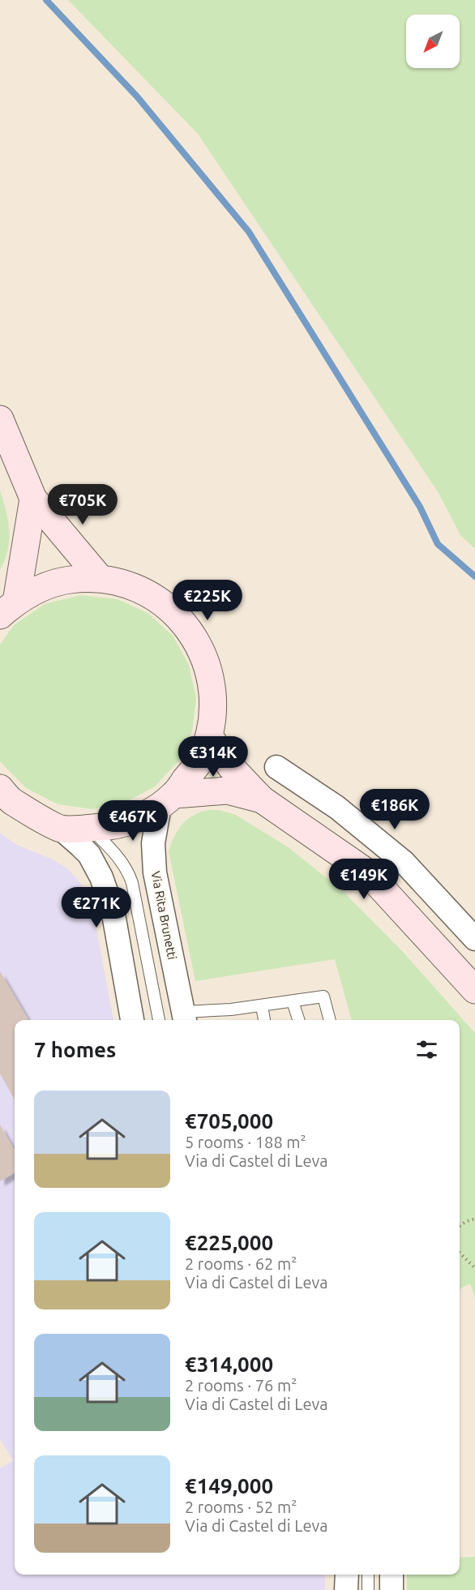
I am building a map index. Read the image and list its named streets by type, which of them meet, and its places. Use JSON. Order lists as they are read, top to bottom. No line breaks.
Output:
{"streets":{"street":["Via Rita Brunetti"]},"north":"bottom left","page":{"price":["€705K","€225K","€314K","€186K","€467K","€149K","€271K"],"heading":"7 homes","list":[{"name":"€705,000","note":"5 rooms · 188 m² · Via di Castel di Leva"},{"name":"€225,000","note":"2 rooms · 62 m² · Via di Castel di Leva"},{"name":"€314,000","note":"2 rooms · 76 m² · Via di Castel di Leva"},{"name":"€149,000","note":"2 rooms · 52 m² · Via di Castel di Leva"}]}}
